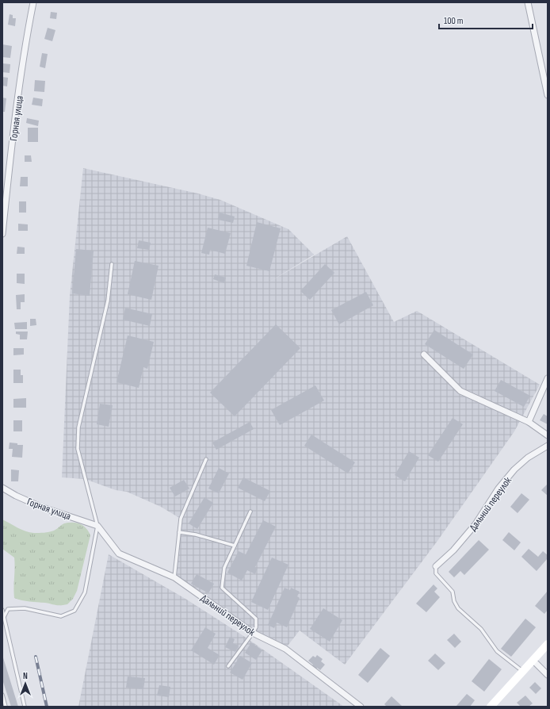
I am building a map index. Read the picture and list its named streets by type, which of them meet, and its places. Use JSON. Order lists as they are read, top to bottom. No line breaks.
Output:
{"streets":{"street":["Горная улица","Дальний переулок"]},"crossings":[["Горная улица","Дальний переулок"]],"scale_bar":"100 m","north":"top"}
